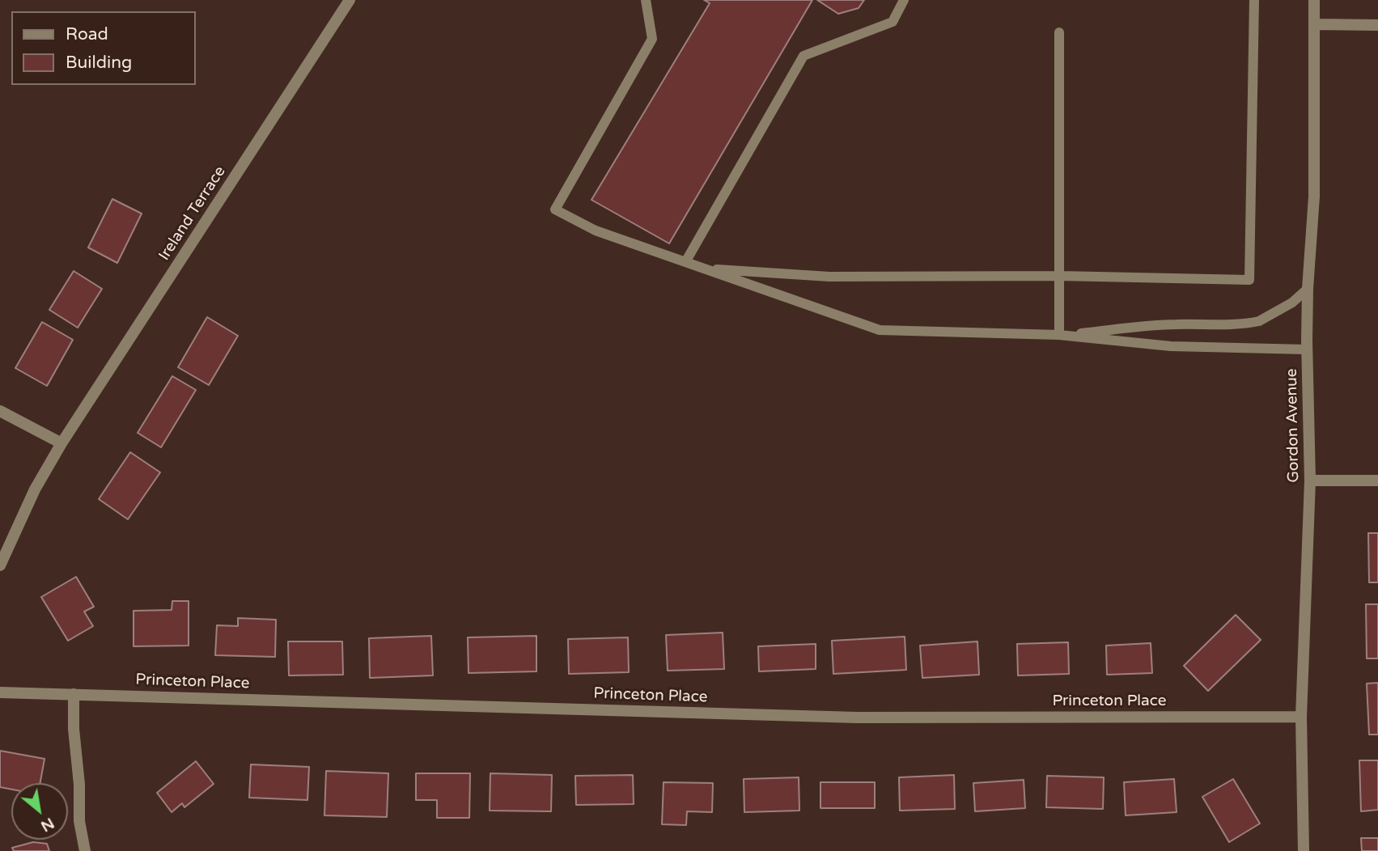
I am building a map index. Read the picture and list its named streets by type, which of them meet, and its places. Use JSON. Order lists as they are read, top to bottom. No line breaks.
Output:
{"streets":{"street":["Ireland Terrace","Gordon Avenue","Princeton Place"]},"crossings":[["Gordon Avenue","Princeton Place"]],"legend":["Road","Building"],"north":"bottom right"}
